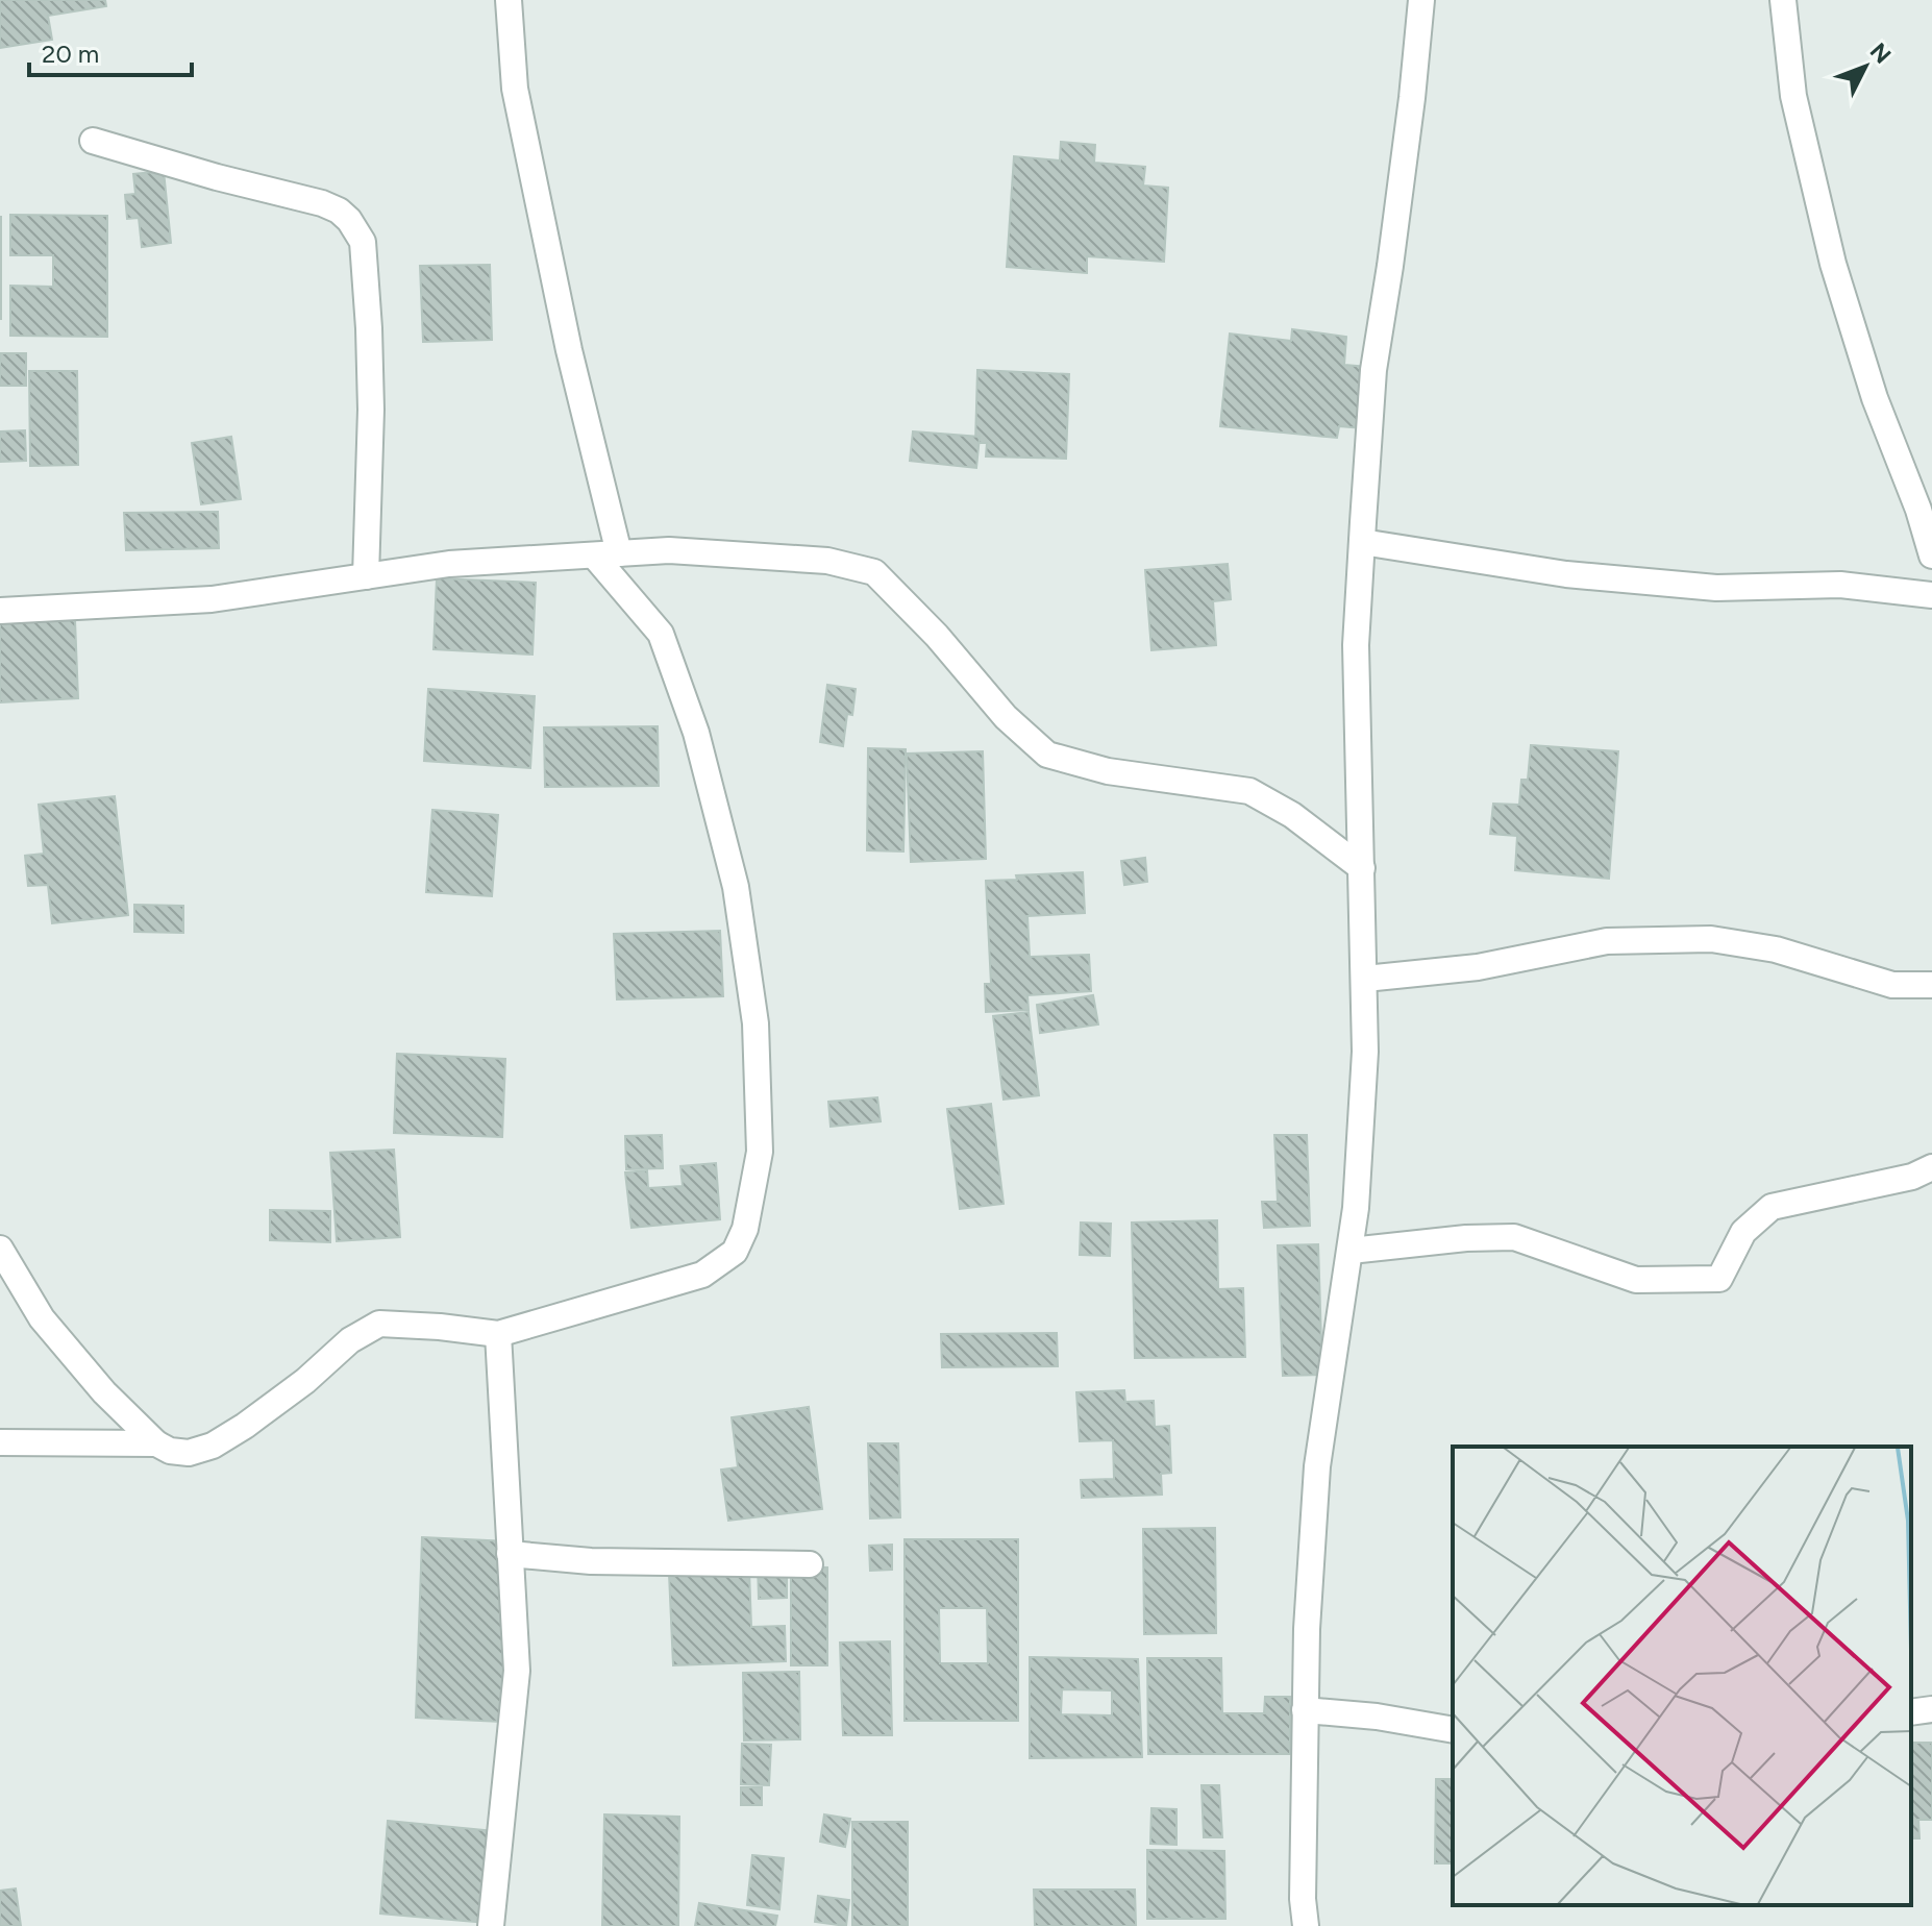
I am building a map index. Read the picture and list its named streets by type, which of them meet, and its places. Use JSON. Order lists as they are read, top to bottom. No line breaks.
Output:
{"scale_bar":"20 m","north":"top right"}
